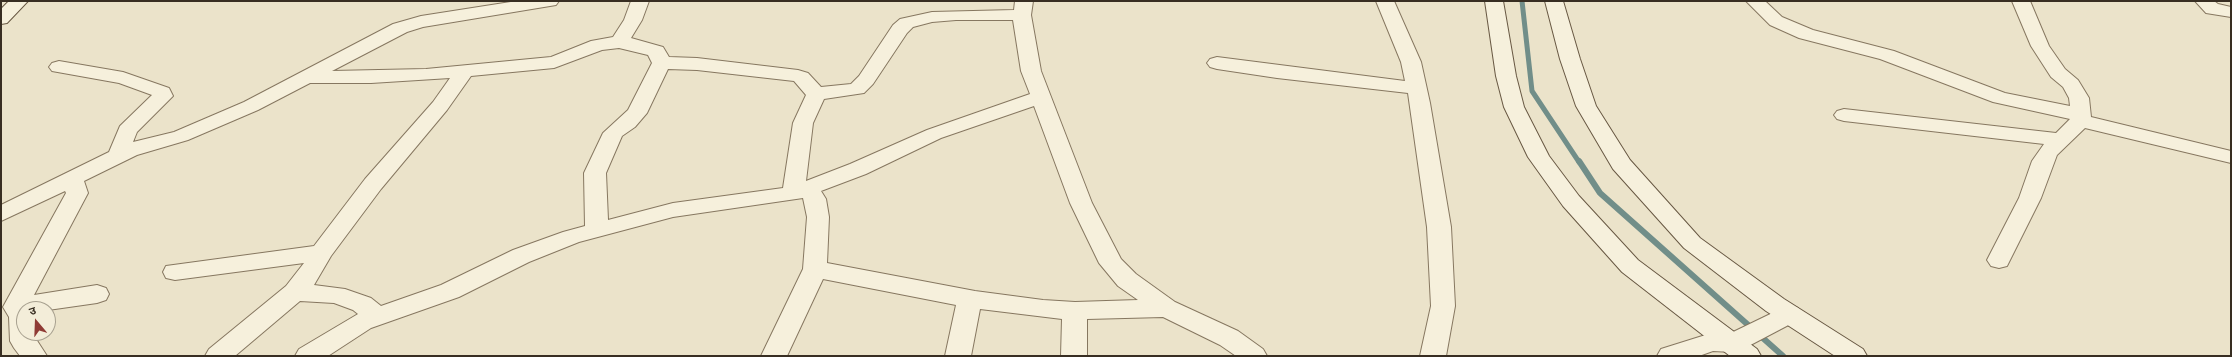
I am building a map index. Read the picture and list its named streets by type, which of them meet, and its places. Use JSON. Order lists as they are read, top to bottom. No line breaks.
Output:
{"north":"top"}
